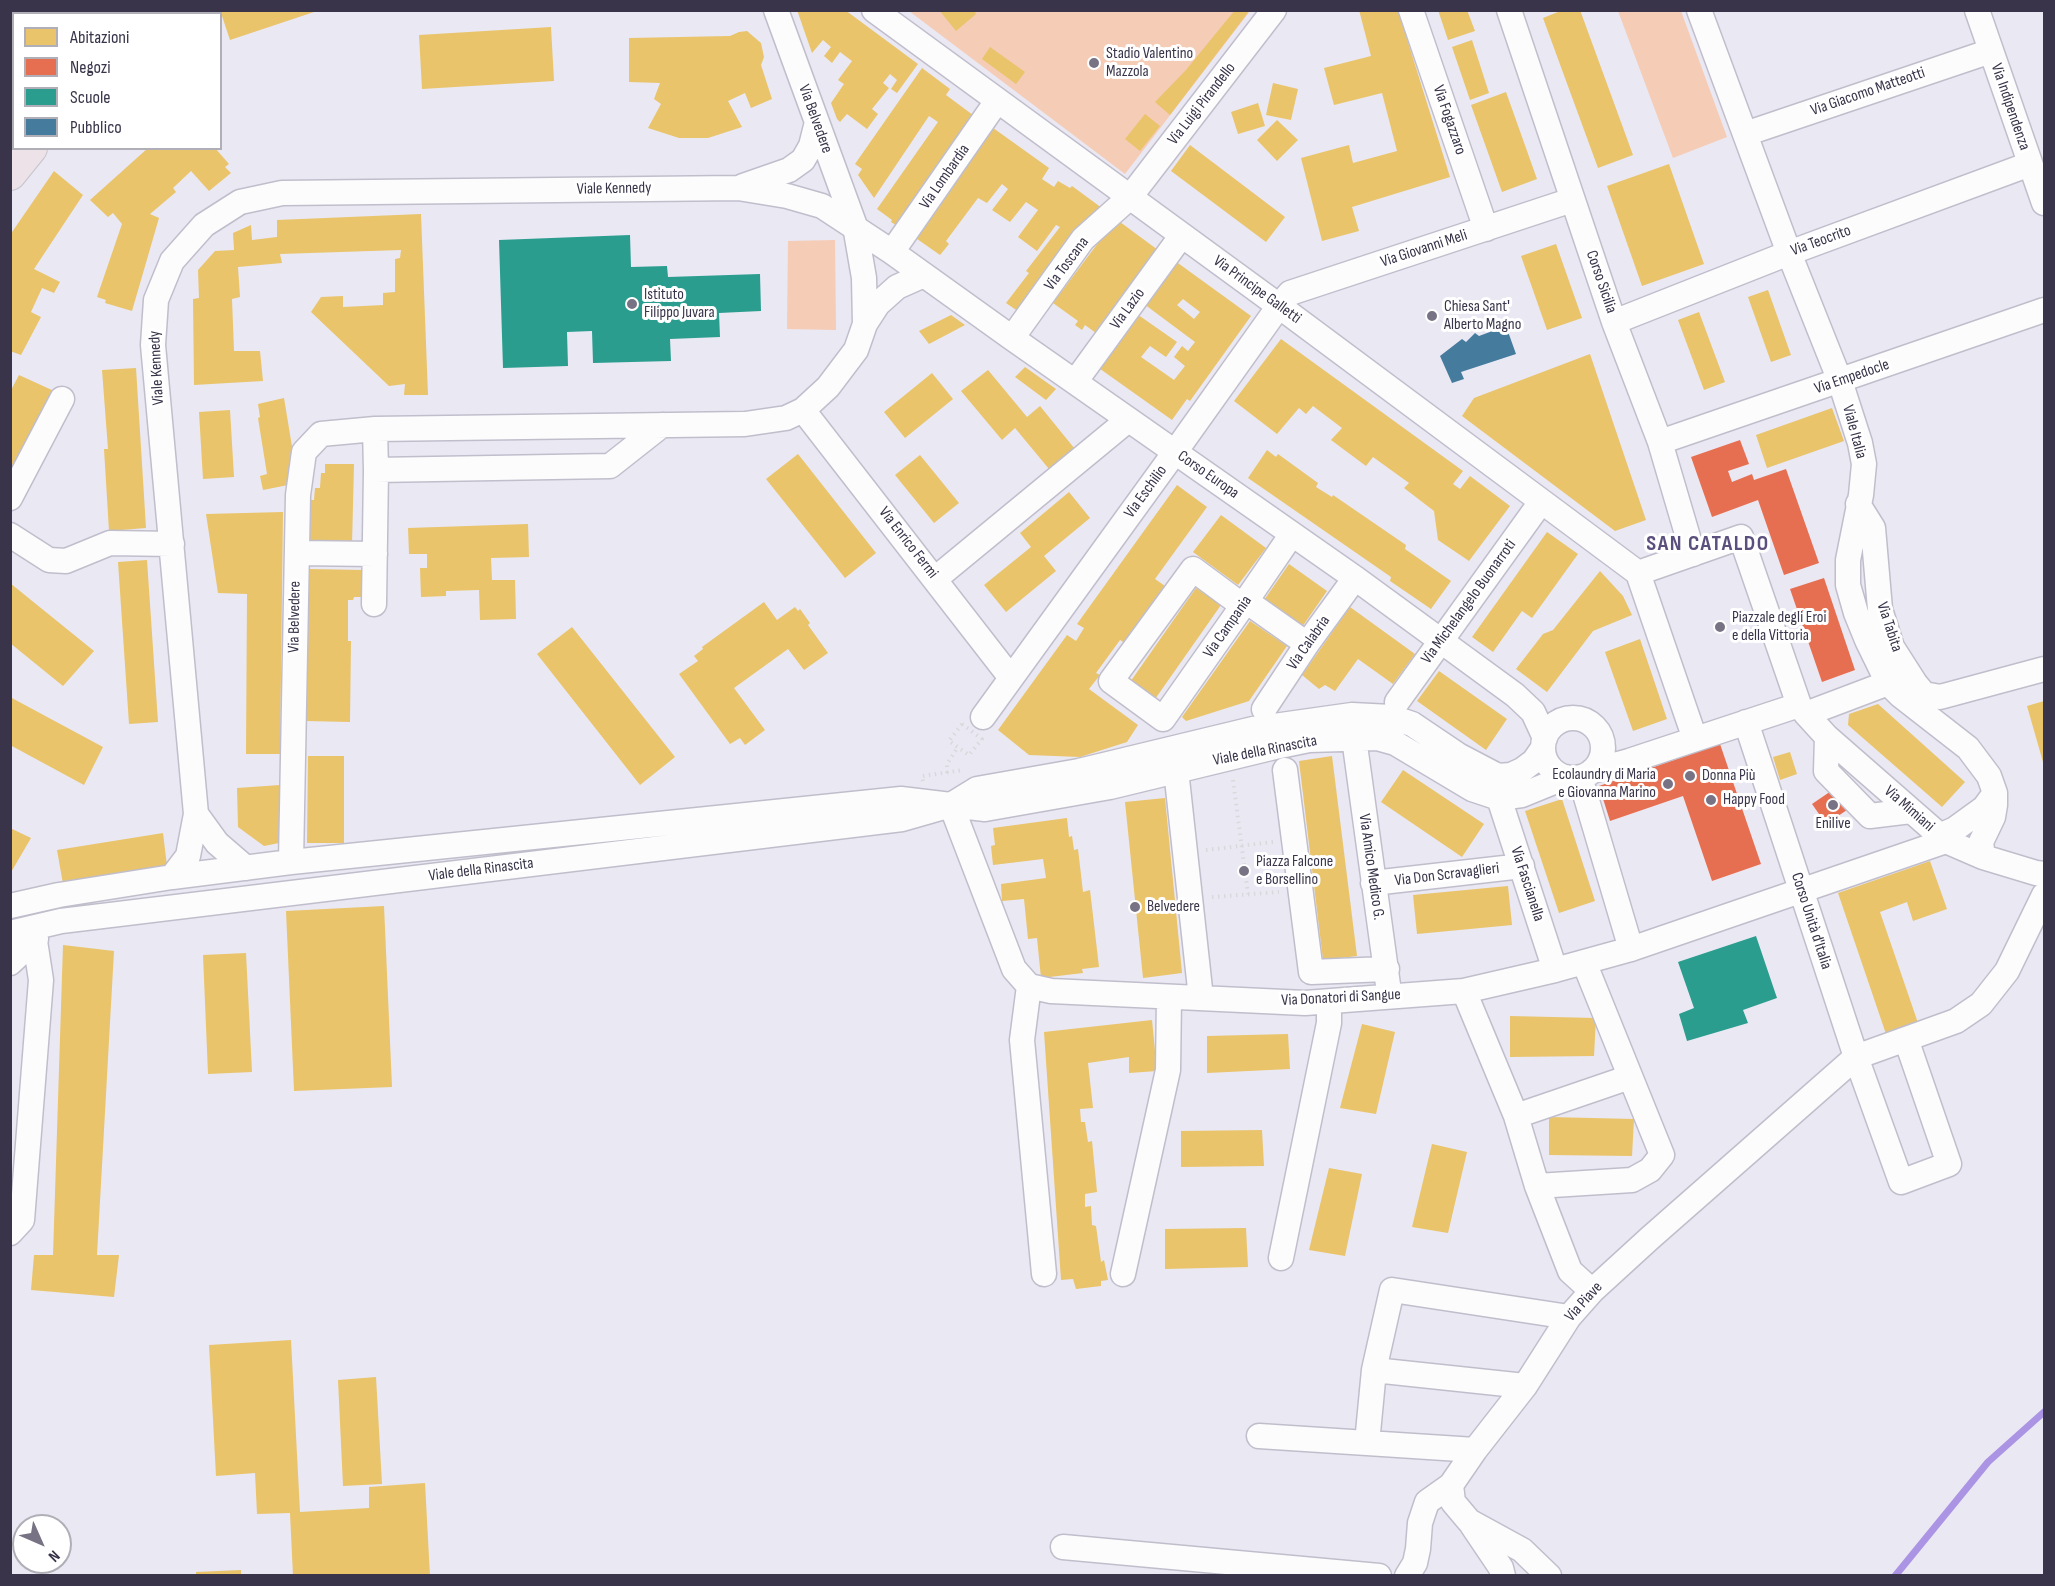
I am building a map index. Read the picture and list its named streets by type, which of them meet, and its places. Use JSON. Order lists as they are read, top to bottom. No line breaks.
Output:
{"streets":{"street":["Via Giacomo Matteotti","Via Luigi Pirandello","Via Indipendenza","Via Belvedere","Via Fogazzaro","Via Lombardia","Viale Kennedy","Via Teocrito","Via Giovanni Meli","Via Toscana","Corso Sicilia","Via Principe Galletti","Via Lazio","Via Empedocle","Viale Italia","Corso Europa","Via Eschilio","Via Enrico Fermi","Via Michelangelo Buonarroti","Via Campania","Via Tabita","Via Calabria","Viale della Rinascita","Via Mimiani","Via Amico Medico G.","Via Don Scravaglieri","Via Fascianella","Corso Unità d'Italia","Via Donatori di Sangue","Via Piave"]},"crossings":[["Via Giacomo Matteotti","Via Indipendenza"],["Via Giacomo Matteotti","Viale Italia"],["Via Luigi Pirandello","Via Toscana"],["Via Luigi Pirandello","Via Principe Galletti"],["Via Indipendenza","Via Teocrito"],["Via Belvedere","Corso Europa"],["Via Belvedere","Via Enrico Fermi"],["Via Belvedere","Viale della Rinascita"],["Via Fogazzaro","Via Giovanni Meli"],["Via Lombardia","Via Principe Galletti"],["Via Lombardia","Corso Europa"],["Viale Kennedy","Corso Europa"],["Viale Kennedy","Viale della Rinascita"],["Via Teocrito","Corso Sicilia"],["Via Teocrito","Viale Italia"],["Via Giovanni Meli","Corso Sicilia"],["Via Giovanni Meli","Via Principe Galletti"],["Via Giovanni Meli","Via Eschilio"],["Via Toscana","Via Principe Galletti"],["Via Toscana","Corso Europa"],["Corso Sicilia","Via Empedocle"],["Via Principe Galletti","Via Lazio"],["Via Principe Galletti","Via Eschilio"],["Via Principe Galletti","Via Michelangelo Buonarroti"],["Via Lazio","Corso Europa"],["Via Empedocle","Viale Italia"],["Viale Italia","Via Tabita"],["Viale Italia","Via Donatori di Sangue"],["Corso Europa","Via Eschilio"],["Corso Europa","Via Michelangelo Buonarroti"],["Corso Europa","Via Campania"],["Corso Europa","Via Calabria"],["Corso Europa","Viale della Rinascita"],["Via Eschilio","Via Enrico Fermi"],["Viale della Rinascita","Via Amico Medico G."],["Viale della Rinascita","Via Fascianella"],["Via Mimiani","Via Donatori di Sangue"],["Via Amico Medico G.","Via Don Scravaglieri"],["Via Amico Medico G.","Via Donatori di Sangue"],["Via Don Scravaglieri","Via Fascianella"],["Via Fascianella","Via Donatori di Sangue"],["Corso Unità d'Italia","Via Donatori di Sangue"],["Corso Unità d'Italia","Via Piave"]],"districts":["SAN CATALDO"],"places":["Stadio Valentino Mazzola","Istituto Filippo Juvara","Chiesa Sant' Alberto Magno","Piazzale degli Eroi e della Vittoria","Donna Più","Ecolaundry di Maria e Giovanna Marino","Happy Food","Enilive","Piazza Falcone e Borsellino","Belvedere"],"legend":["Abitazioni","Negozi","Scuole","Pubblico"],"north":"bottom right"}
